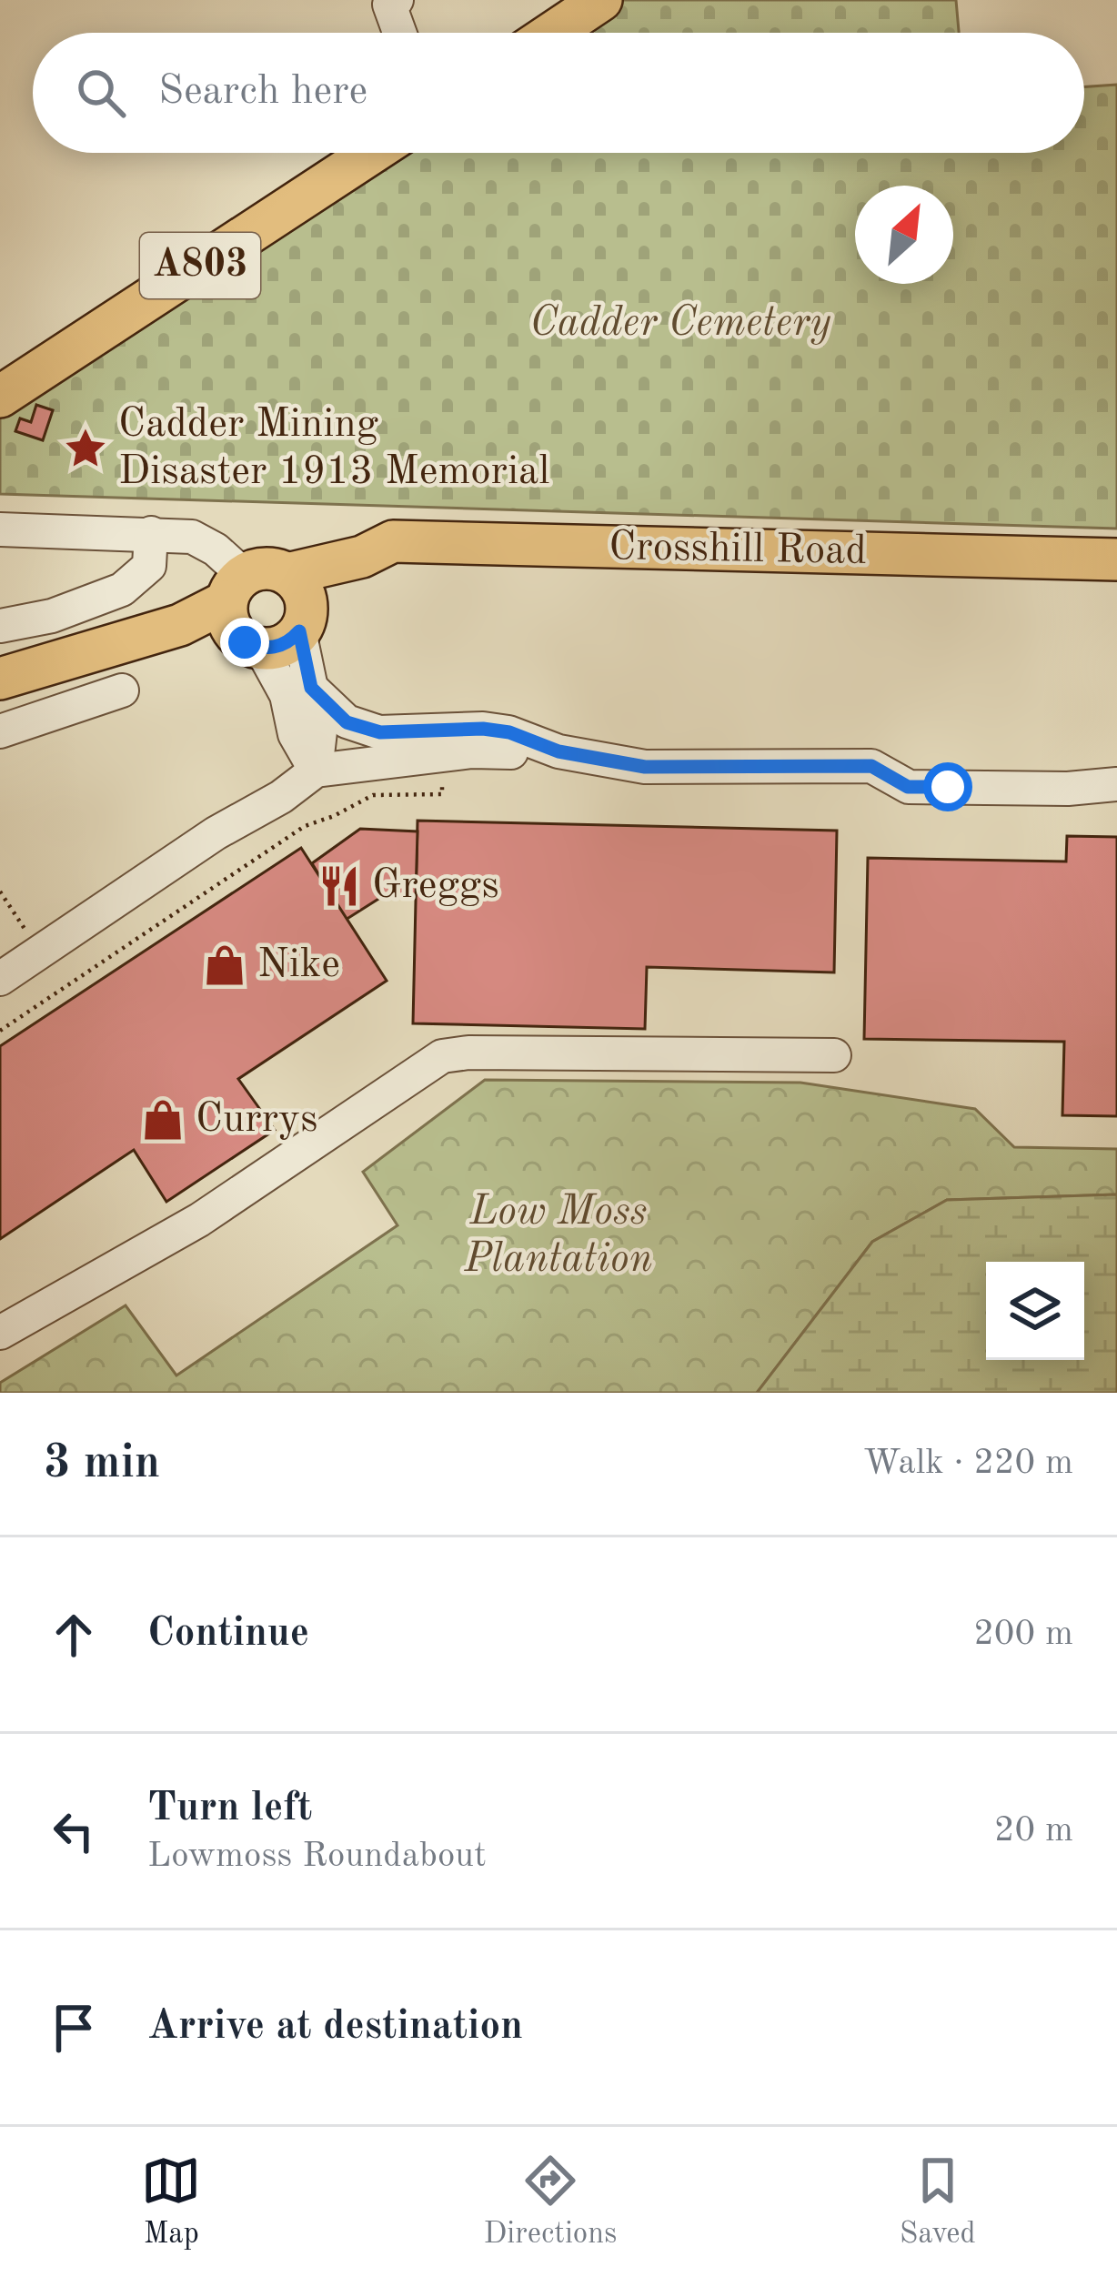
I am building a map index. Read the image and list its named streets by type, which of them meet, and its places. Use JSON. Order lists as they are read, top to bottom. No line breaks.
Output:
{"streets":{"main road":["A803","Crosshill Road"]},"parks":["Cadder Cemetery","Low Moss Plantation"],"places":{"place":["Cadder Mining Disaster 1913 Memorial"],"restaurant":["Greggs"],"shop":["Nike","Currys"]},"north":"top right","page":{"search":"Search here","heading":["3 min","Walk · 220 m"],"list":[["Continue","200 m"],["Turn left","Lowmoss Roundabout","20 m"],"Arrive at destination"],"nav":["Map","Directions","Saved"]}}
